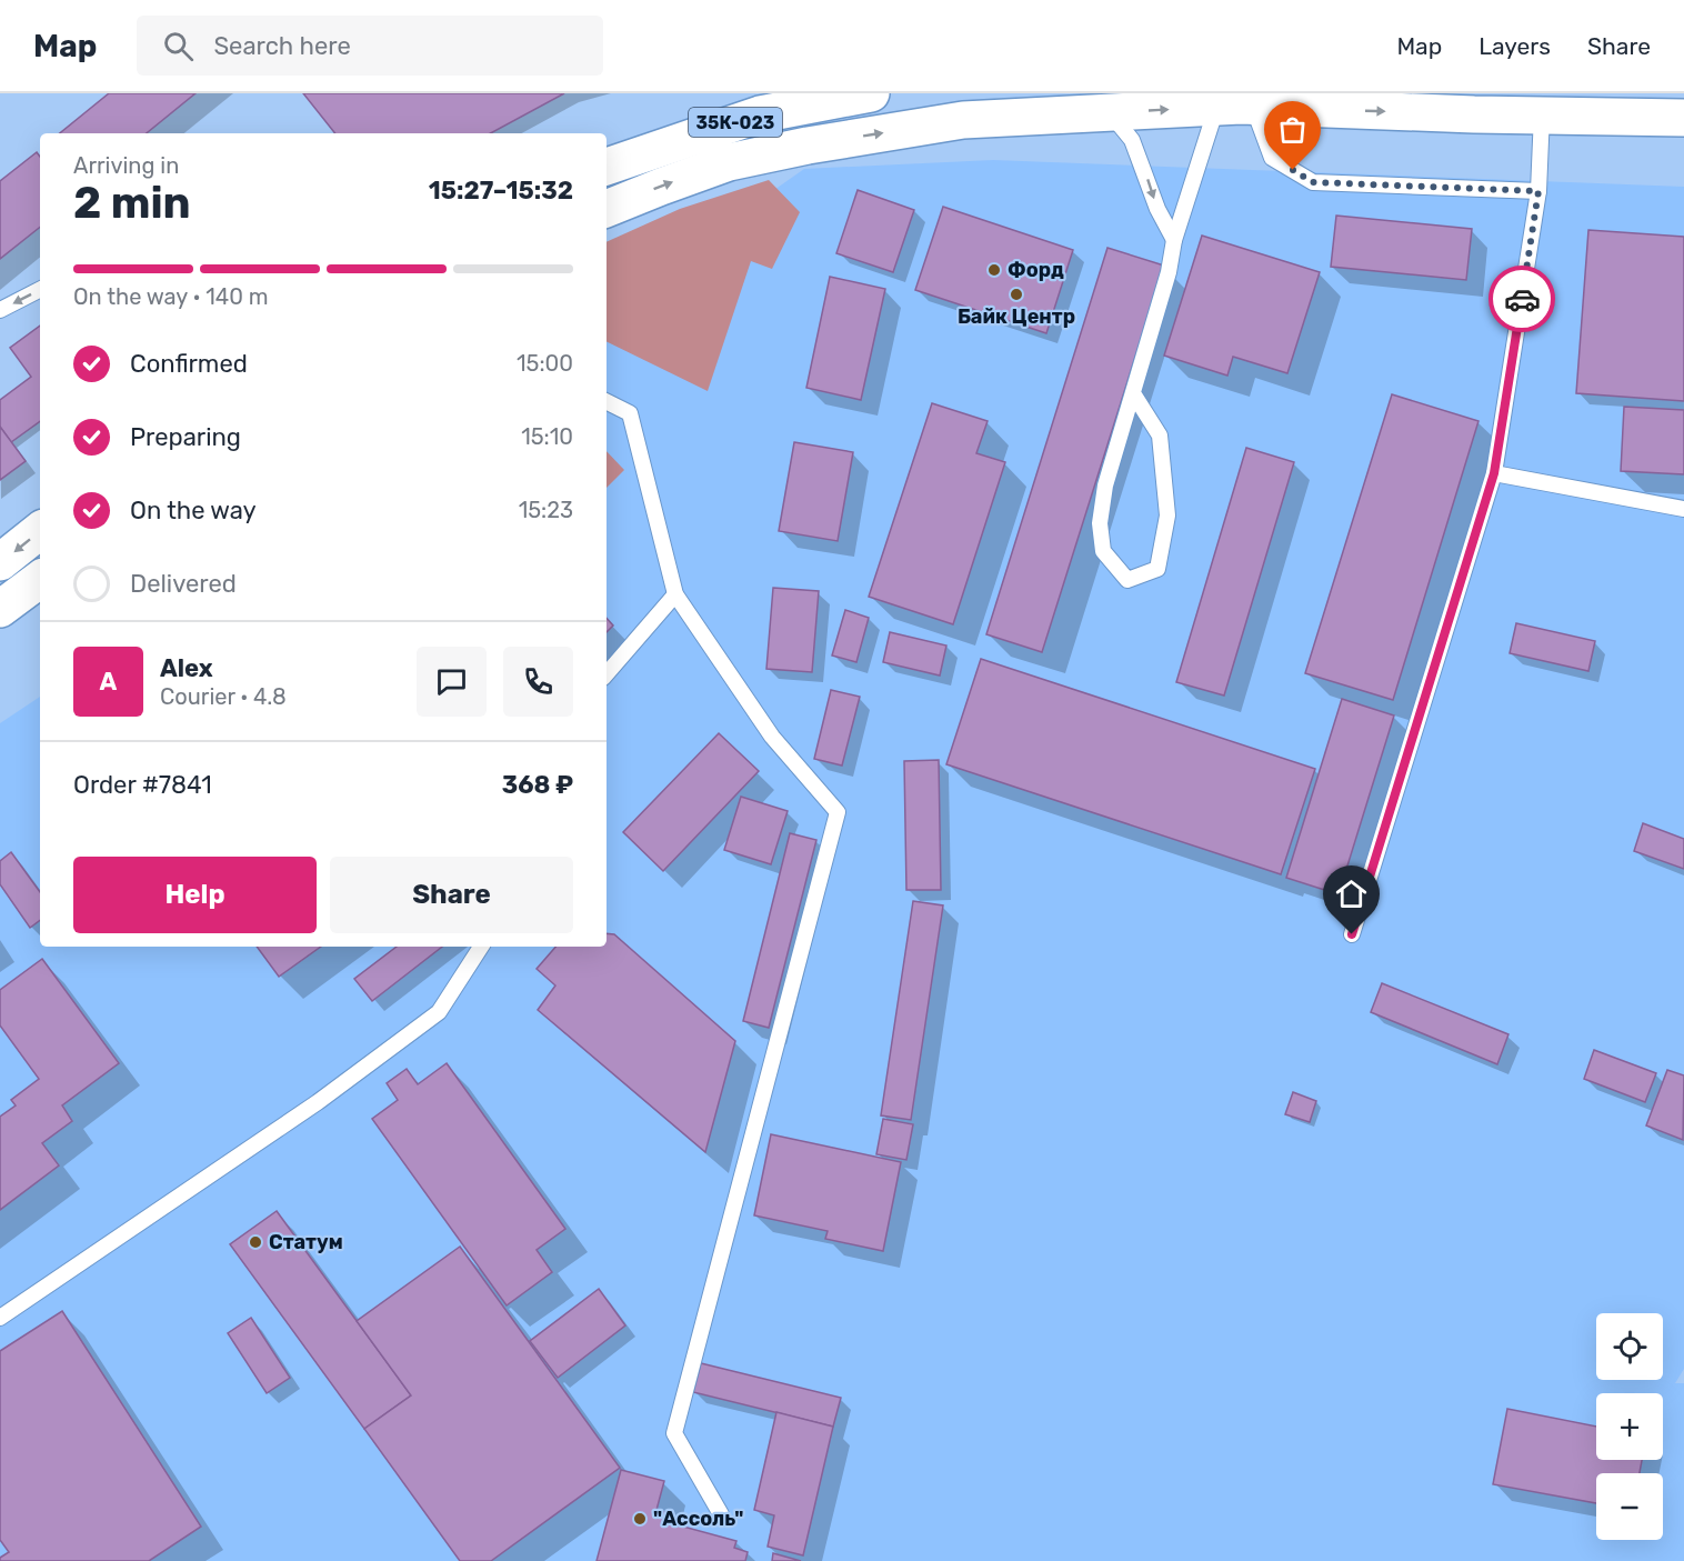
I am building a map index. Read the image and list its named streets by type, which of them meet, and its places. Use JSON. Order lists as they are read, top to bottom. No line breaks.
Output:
{"streets":{"main road":["35К-023"]},"places":["Форд","Байк Центр","Статум","\"Ассоль\""],"page":{"header":"Map","search":"Search here","nav":["Map","Layers","Share"],"heading":["2 min","Arriving in","15:27–15:32"],"panel":["Alex","Courier · 4.8","Order #7841","368 ₽"],"bar":"On the way · 140 m","list":[["Confirmed","15:00"],["Preparing","15:10"],["On the way","15:23"],"Delivered"],"round":"A","buttons":["Help","Share"],"map_buttons":["+","−"]}}
